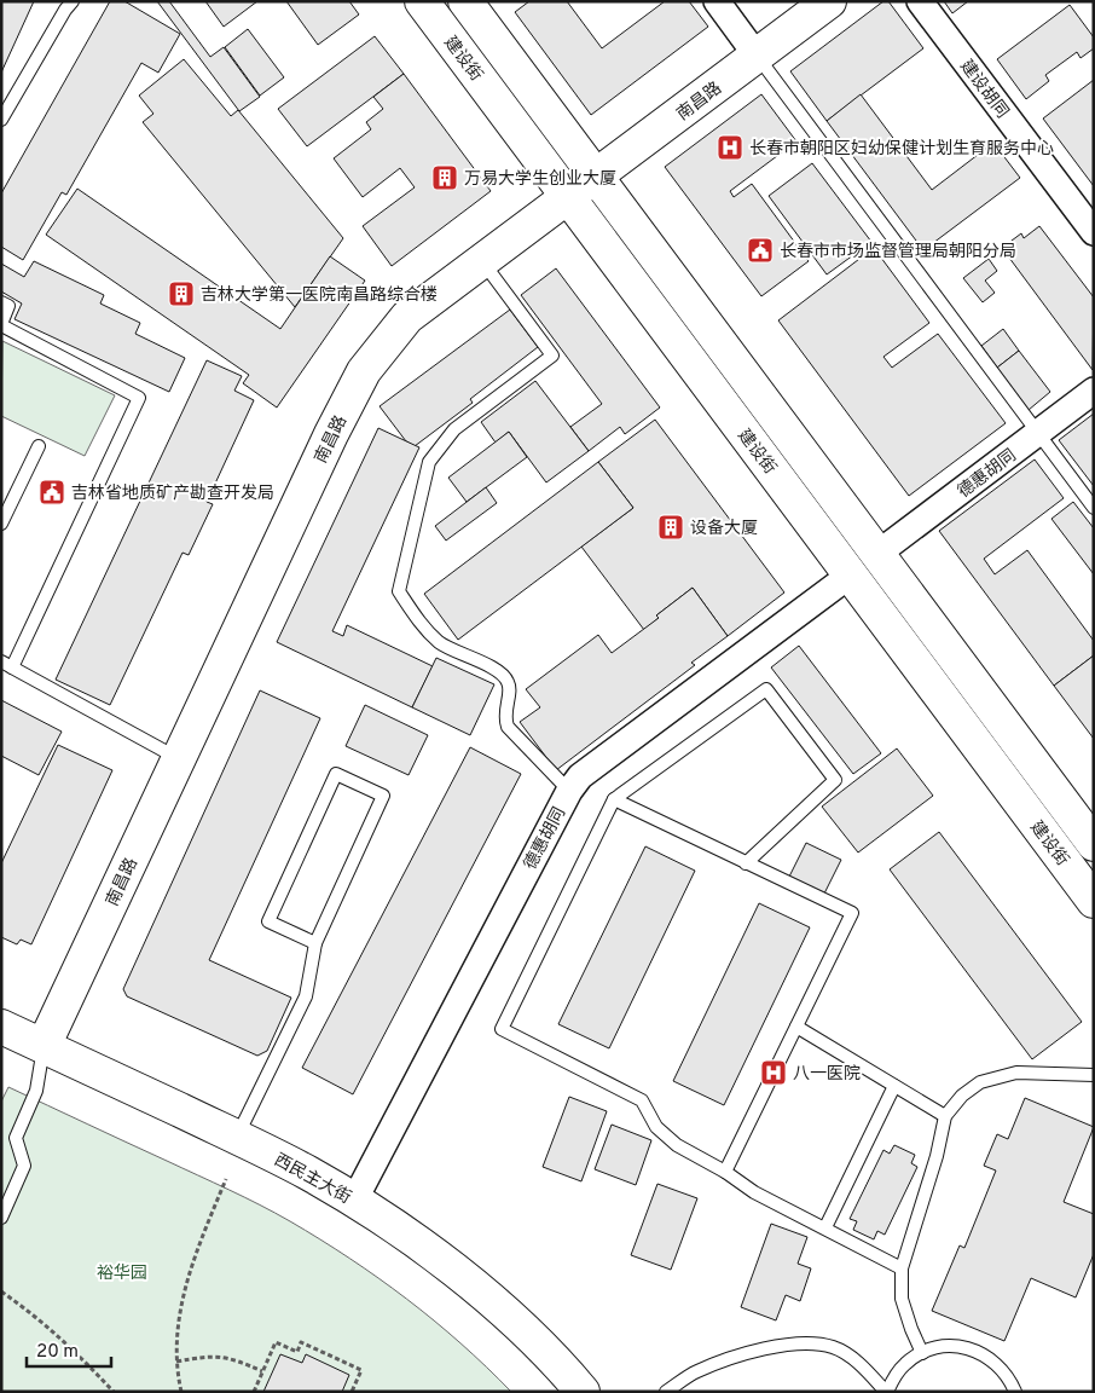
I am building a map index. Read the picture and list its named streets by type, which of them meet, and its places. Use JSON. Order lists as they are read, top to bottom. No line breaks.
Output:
{"streets":{"main road":["建设街","南昌路","西民主大街"],"street":["建设胡同","德惠胡同"]},"crossings":[["建设街","南昌路"],["建设街","德惠胡同"],["南昌路","西民主大街"],["德惠胡同","西民主大街"]],"parks":["裕华园"],"places":{"hospital":["长春市朝阳区妇幼保健计划生育服务中心","八一医院"],"building":["万易大学生创业大厦","吉林大学第一医院南昌路综合楼","设备大厦"],"public building":["长春市市场监督管理局朝阳分局","吉林省地质矿产勘查开发局"]},"scale_bar":"20 m"}
